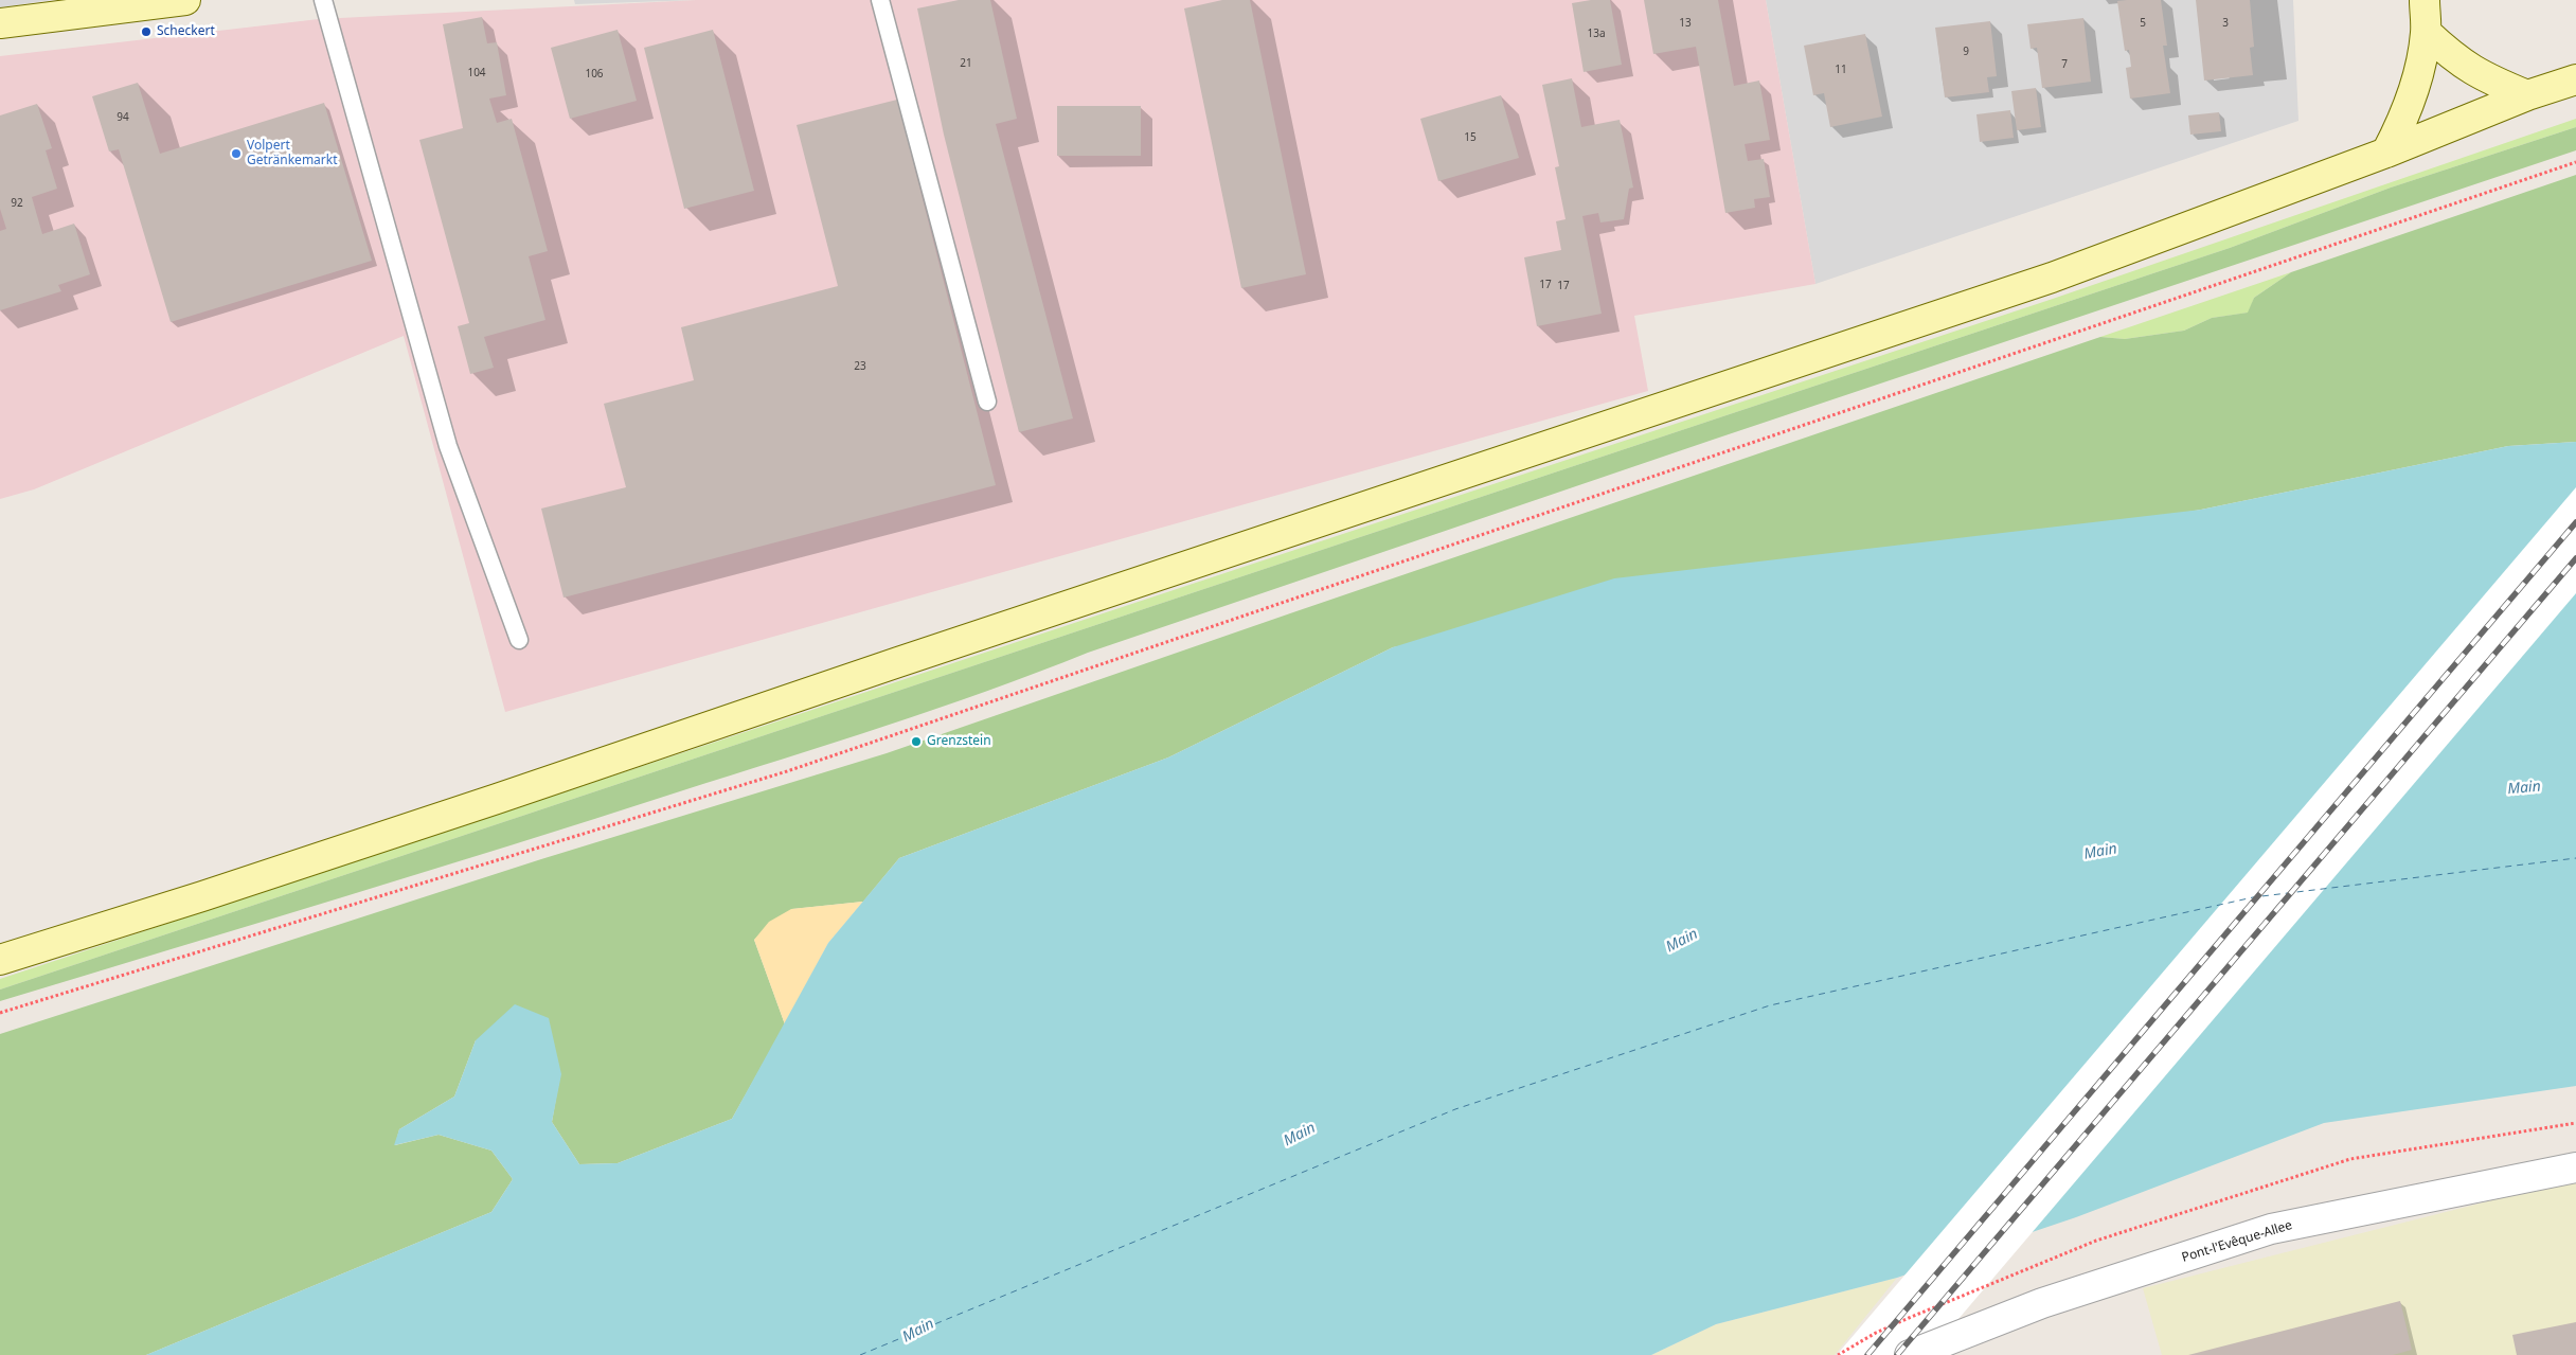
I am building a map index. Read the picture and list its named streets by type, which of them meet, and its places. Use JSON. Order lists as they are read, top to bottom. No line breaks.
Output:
{"streets":{"street":["Pont-l'Evêque-Allee"]},"water":["Main"],"places":["Scheckert","Volpert Getränkemarkt","Grenzstein"],"house_numbers":["13","5","3","13a","9","21","7","11","104","106","94","15","92","17","17","23"]}
